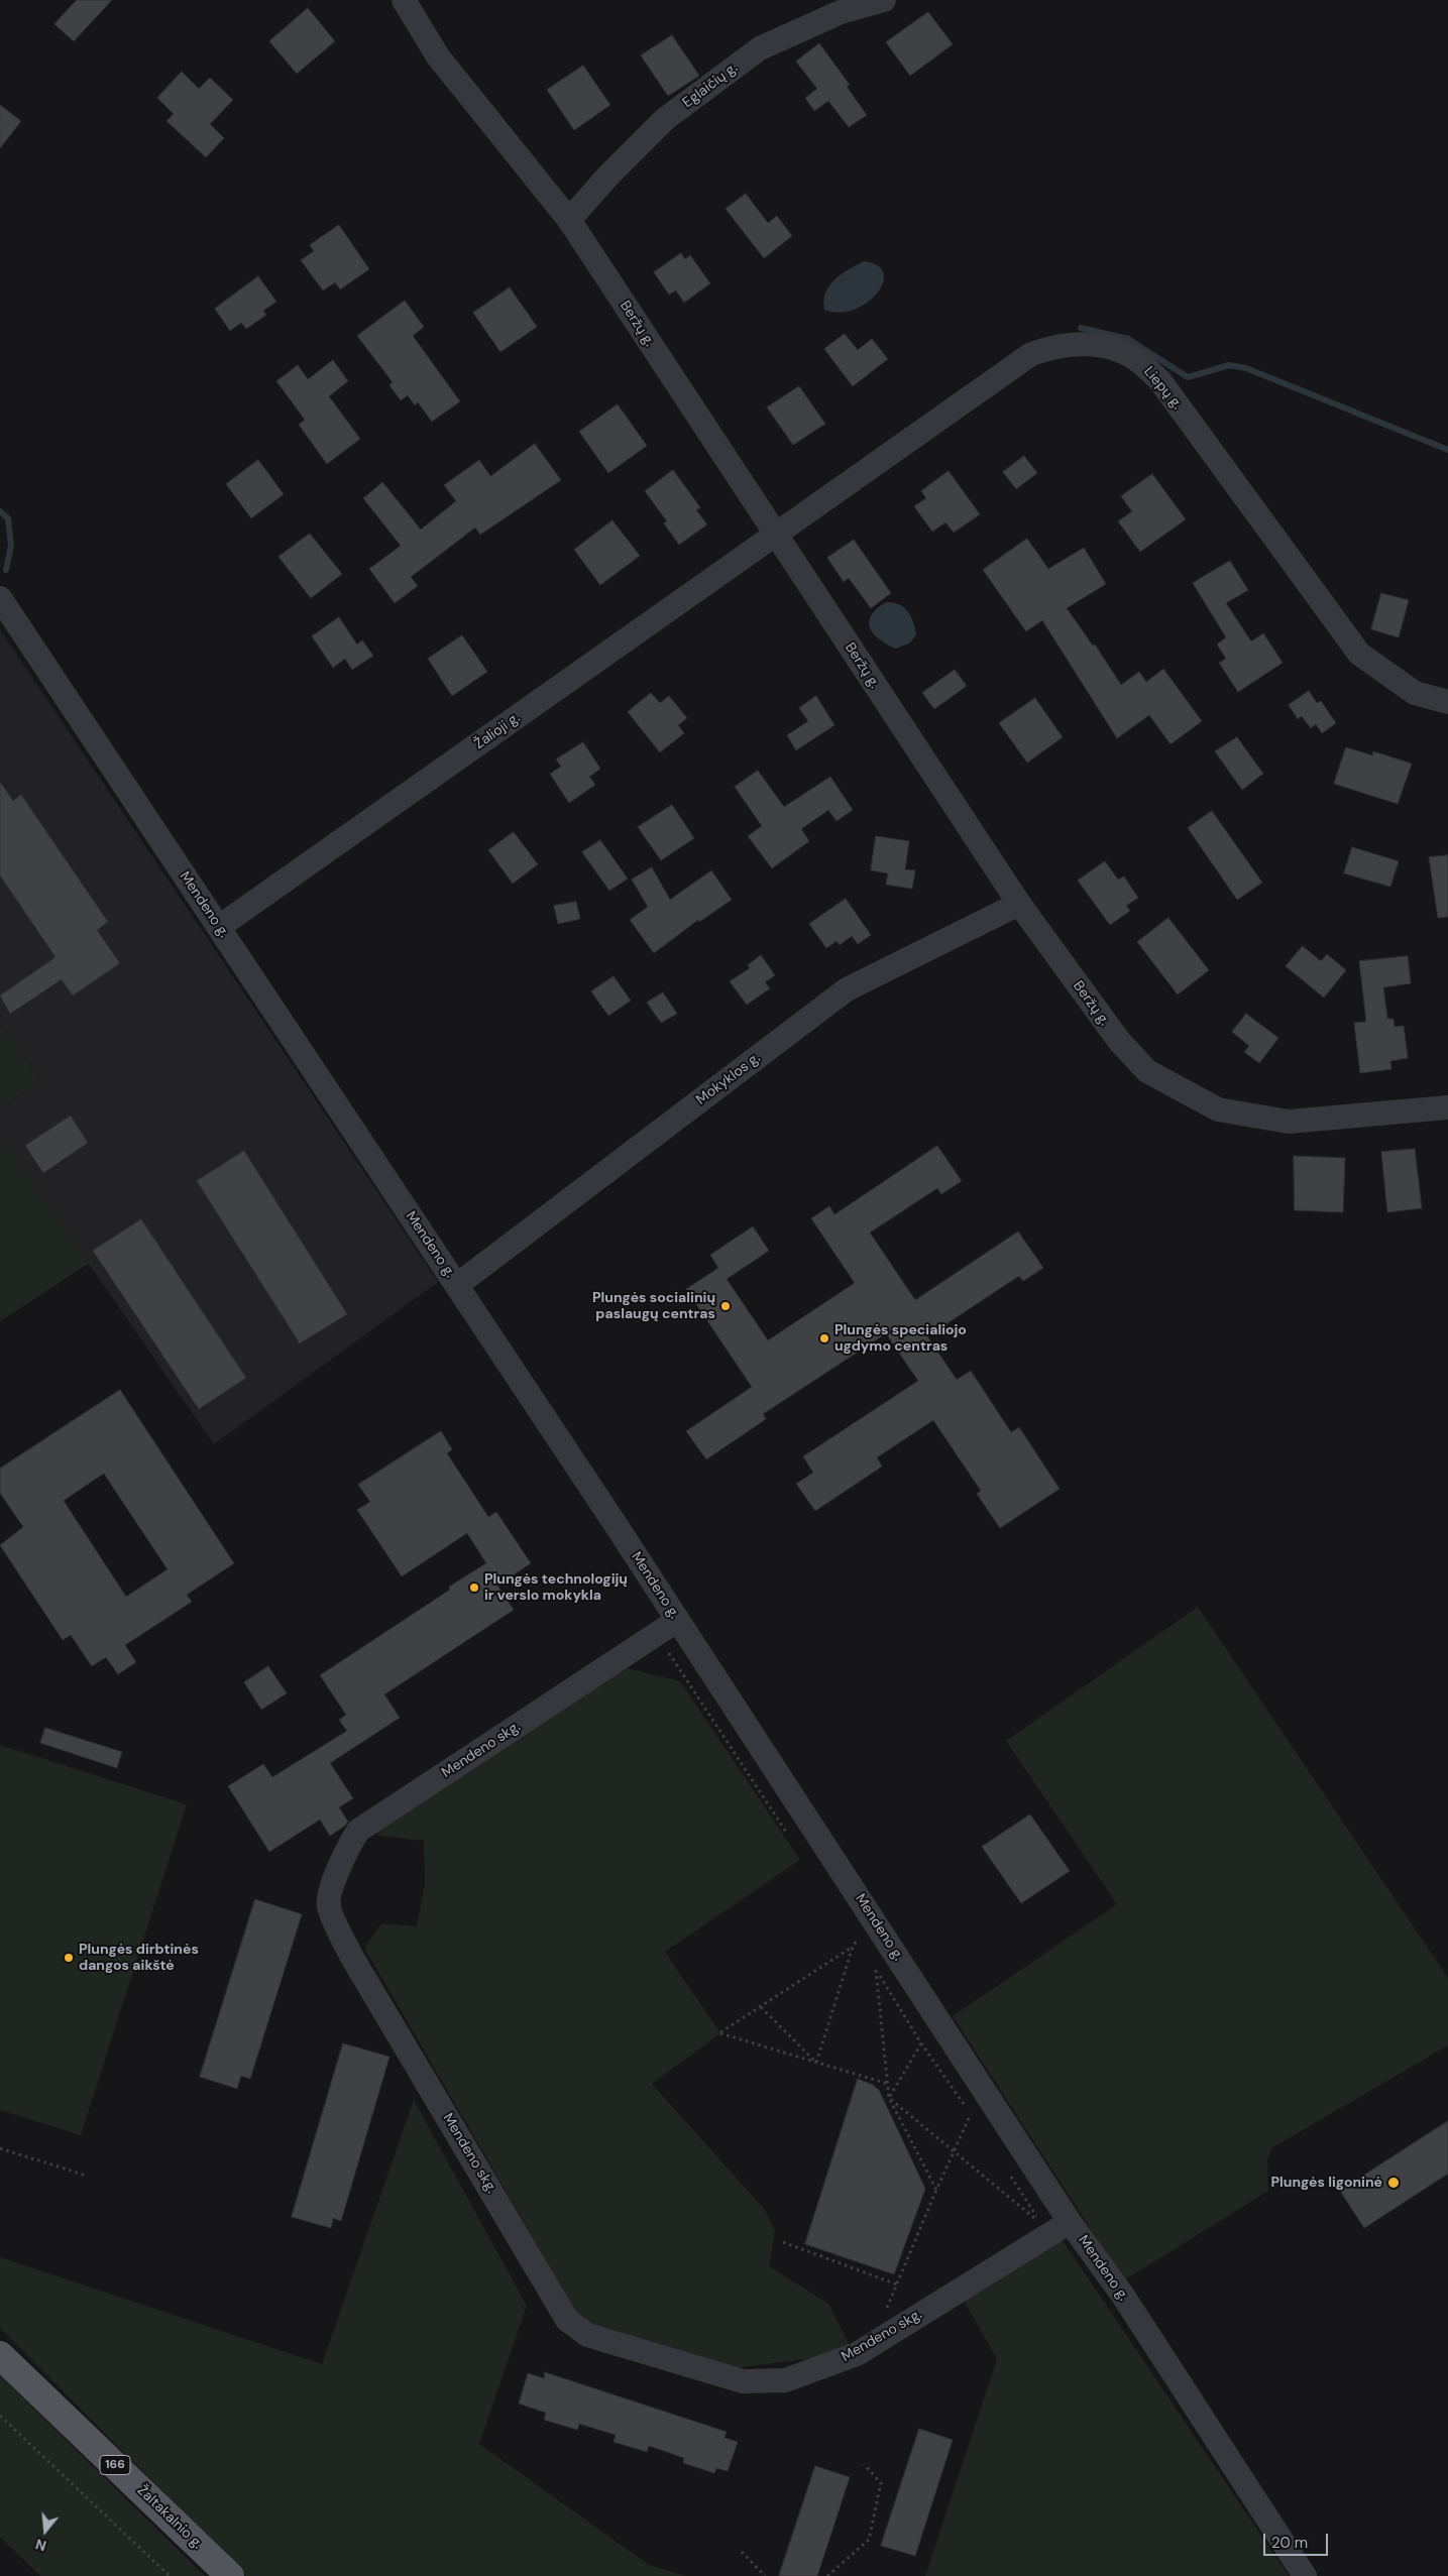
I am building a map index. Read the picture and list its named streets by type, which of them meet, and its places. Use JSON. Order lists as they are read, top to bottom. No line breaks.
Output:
{"streets":{"main road":["166","Žaltakalnio g."],"street":["Eglaičių g.","Beržų g.","Liepų g.","Žalioji g.","Mendeno g.","Mokyklos g.","Mendeno skg."]},"crossings":[["Eglaičių g.","Beržų g."],["Beržų g.","Liepų g."],["Beržų g.","Žalioji g."],["Beržų g.","Mokyklos g."],["Liepų g.","Žalioji g."],["Žalioji g.","Mendeno g."],["Mendeno g.","Mokyklos g."],["Mendeno g.","Mendeno skg."]],"places":["Plungės socialinių paslaugų centras","Plungės specialiojo ugdymo centras","Plungės technologijų ir verslo mokykla","Plungės dirbtinės dangos aikštė","Plungės ligoninė"],"scale_bar":"20 m","north":"bottom"}
